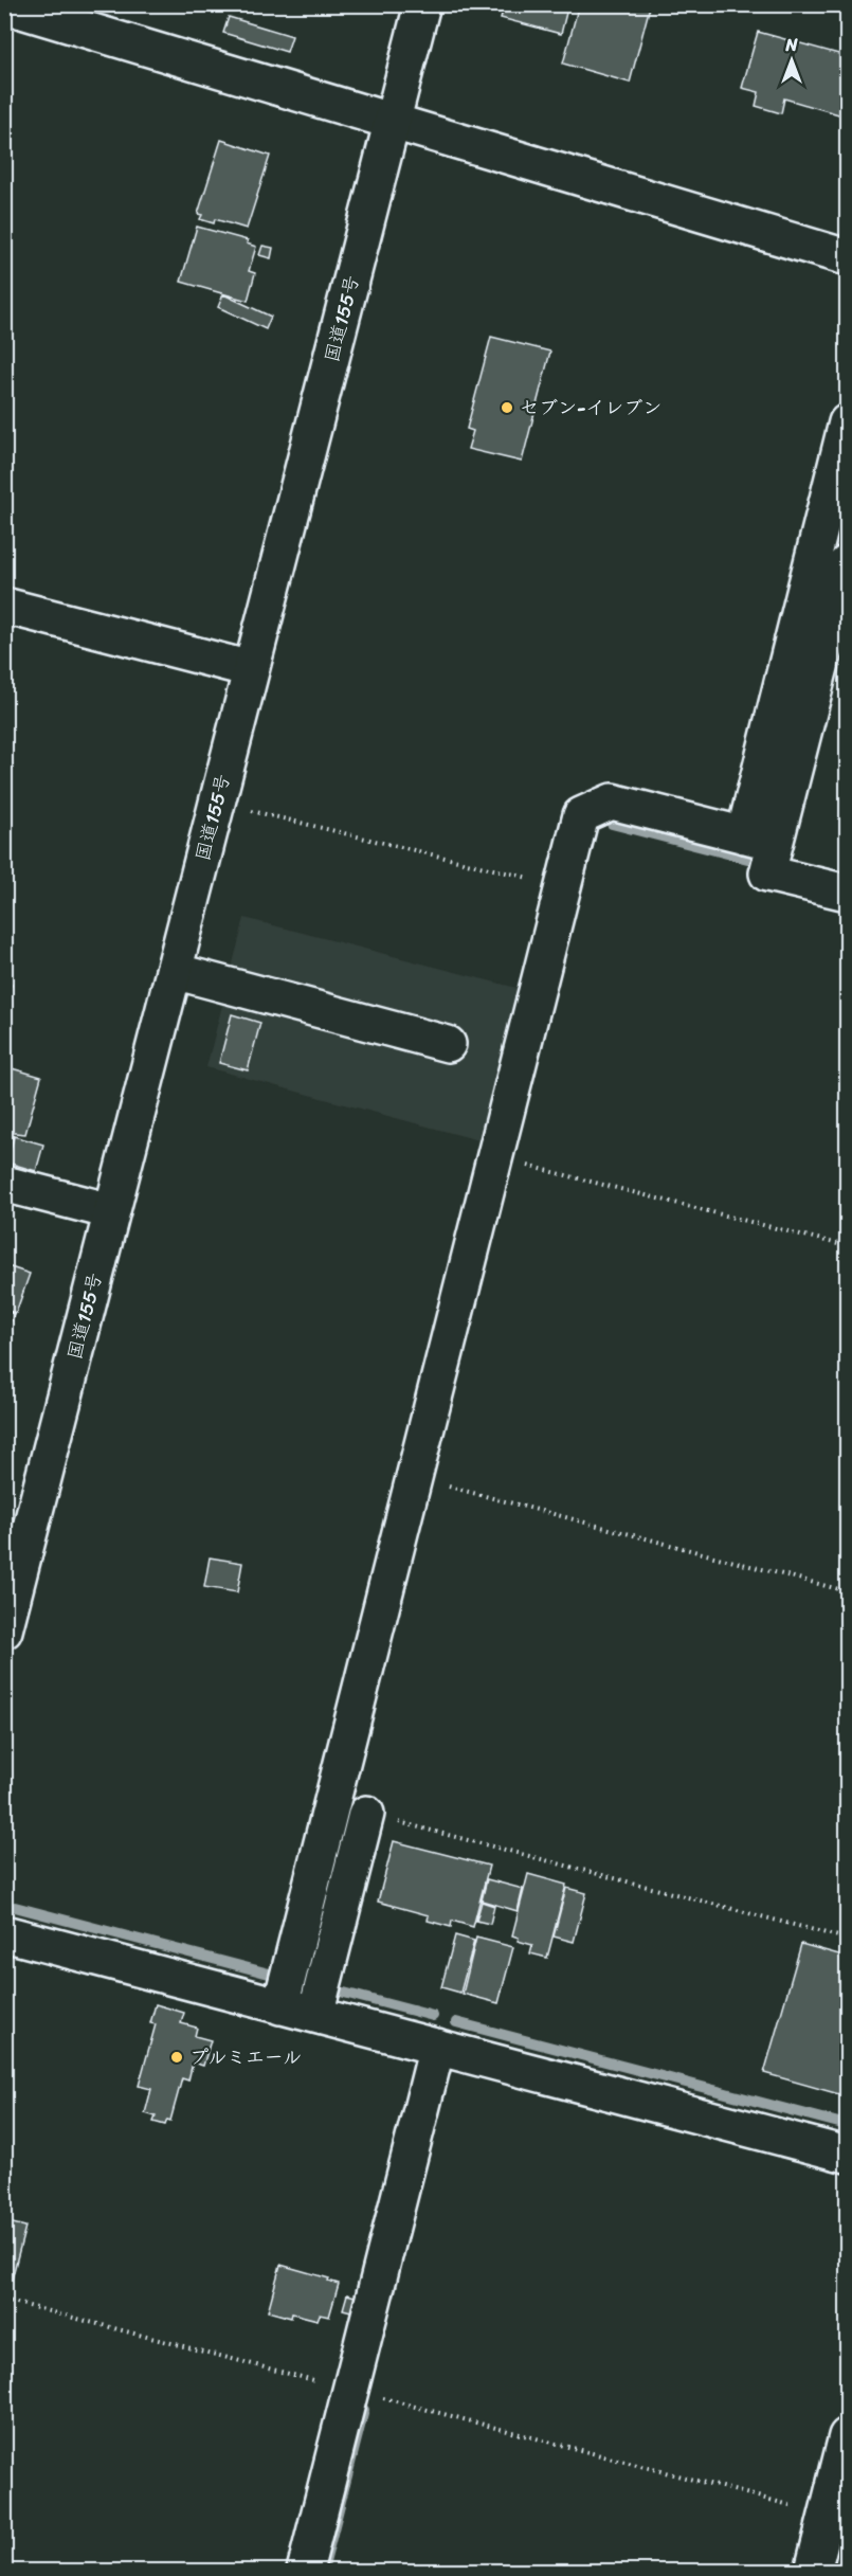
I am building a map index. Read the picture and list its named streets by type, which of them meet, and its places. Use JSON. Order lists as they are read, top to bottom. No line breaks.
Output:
{"streets":{"main road":["国道155号"]},"places":["セブン-イレブン","プルミエール"],"north":"top"}
